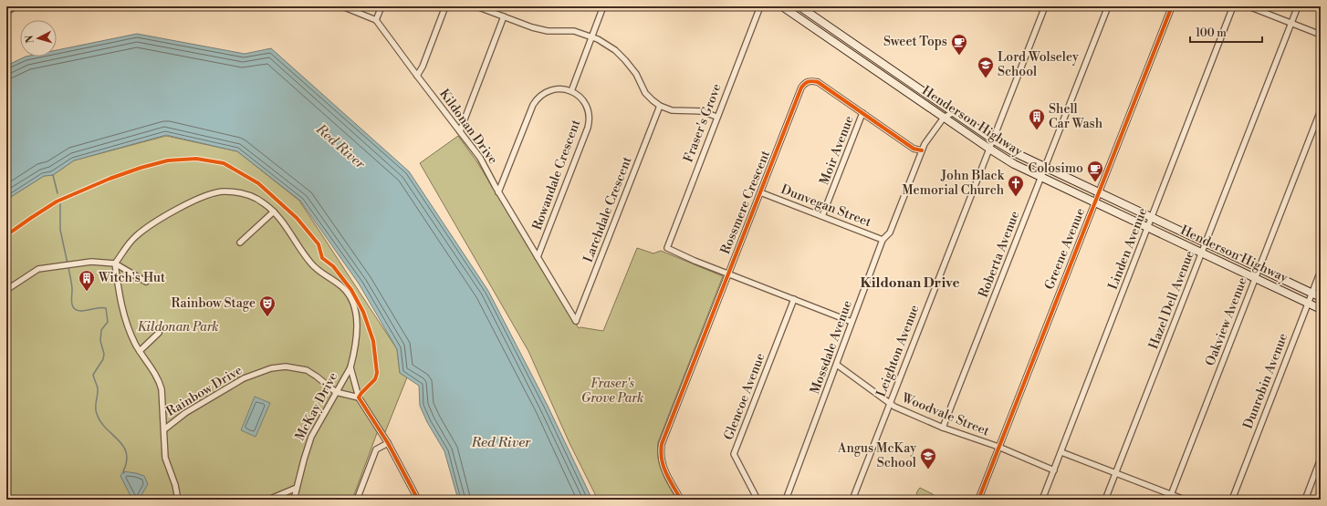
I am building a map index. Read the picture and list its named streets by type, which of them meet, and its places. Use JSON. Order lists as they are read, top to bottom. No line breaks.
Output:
{"streets":{"main road":["Henderson Highway"],"street":["Fraser's Grove","Kildonan Drive","Moir Avenue","Rowandale Crescent","Rossmere Crescent","Dunvegan Street","Larchdale Crescent","Greene Avenue","Linden Avenue","Roberta Avenue","Hazel Dell Avenue","Oakview Avenue","Mossdale Avenue","Leighton Avenue","Dunrobin Avenue","Rainbow Drive","Glencoe Avenue","McKay Drive","Woodvale Street"]},"crossings":[["Henderson Highway","Greene Avenue"],["Henderson Highway","Linden Avenue"],["Henderson Highway","Roberta Avenue"],["Henderson Highway","Hazel Dell Avenue"],["Henderson Highway","Oakview Avenue"],["Henderson Highway","Mossdale Avenue"],["Henderson Highway","Leighton Avenue"],["Henderson Highway","Dunrobin Avenue"],["Fraser's Grove","Rossmere Crescent"],["Kildonan Drive","Rowandale Crescent"],["Kildonan Drive","Larchdale Crescent"],["Moir Avenue","Rossmere Crescent"],["Moir Avenue","Dunvegan Street"],["Rossmere Crescent","Dunvegan Street"],["Rossmere Crescent","Mossdale Avenue"],["Dunvegan Street","Mossdale Avenue"],["Greene Avenue","Woodvale Street"],["Linden Avenue","Woodvale Street"],["Roberta Avenue","Woodvale Street"],["Mossdale Avenue","Woodvale Street"],["Leighton Avenue","Woodvale Street"],["Rainbow Drive","McKay Drive"]],"districts":["Kildonan Drive"],"water":["Red River"],"parks":["Kildonan Park","Fraser's Grove Park"],"places":{"cafe":["Sweet Tops","Colosimo"],"school or university":["Lord Wolseley School","Angus McKay School"],"building":["Shell Car Wash","Witch's Hut"],"church":["John Black Memorial Church"],"theatre":["Rainbow Stage"]},"scale_bar":"100 m","north":"left"}
